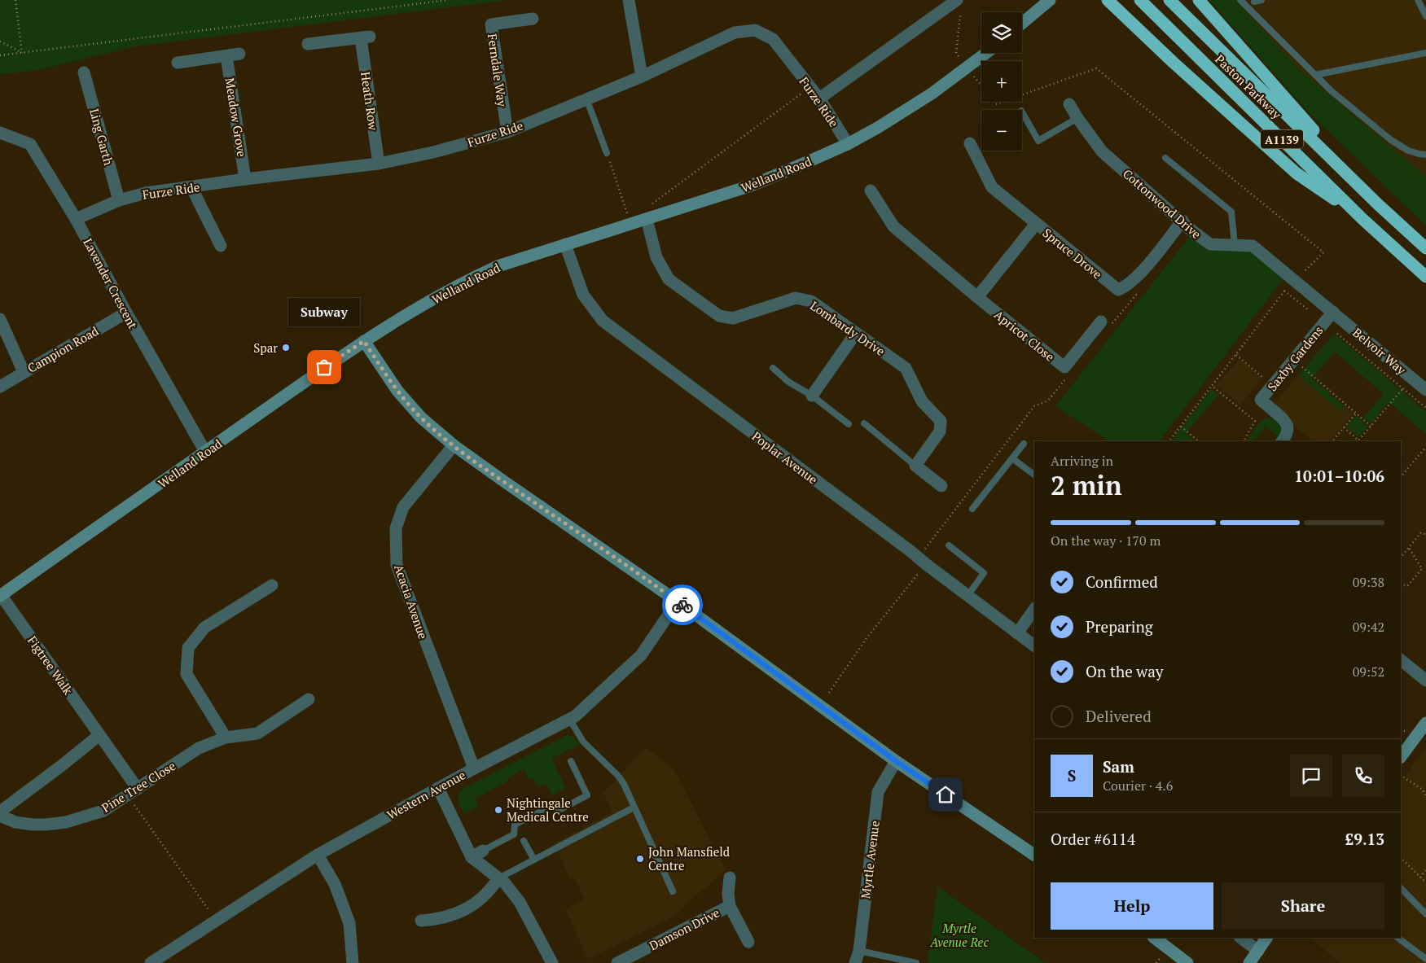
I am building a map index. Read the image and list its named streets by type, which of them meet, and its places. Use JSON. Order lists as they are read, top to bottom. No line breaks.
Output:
{"streets":{"highway":["Paston Parkway","A1139"],"street":["Ferndale Way","Heath Row","Furze Ride","Meadow Grove","Ling Garth","Welland Road","Cottonwood Drive","Spruce Drove","Lavender Crescent","Lombardy Drive","Apricot Close","Campion Road","Belvoir Way","Saxby Gardens","Poplar Avenue","Acacia Avenue","Figtree Walk","Pine Tree Close","Western Avenue","Myrtle Avenue","Damson Drive"]},"crossings":[["Ferndale Way","Furze Ride"],["Paston Parkway","A1139"],["Heath Row","Furze Ride"],["Furze Ride","Meadow Grove"],["Furze Ride","Ling Garth"],["Furze Ride","Welland Road"],["Furze Ride","Lavender Crescent"],["Welland Road","Lavender Crescent"],["Welland Road","Lombardy Drive"],["Welland Road","Poplar Avenue"],["Welland Road","Figtree Walk"],["Cottonwood Drive","Spruce Drove"],["Cottonwood Drive","Belvoir Way"],["Cottonwood Drive","Saxby Gardens"],["Lavender Crescent","Campion Road"],["Belvoir Way","Saxby Gardens"],["Acacia Avenue","Western Avenue"],["Figtree Walk","Pine Tree Close"]],"parks":["Myrtle Avenue Rec"],"places":["Spar","Subway","Nightingale Medical Centre","John Mansfield Centre"],"page":{"map_buttons":["+","−"],"bubble":"Subway","heading":["2 min","Arriving in","10:01–10:06"],"panel":["Sam","Courier · 4.6","Order #6114","£9.13"],"bar":"On the way · 170 m","list":[["Confirmed","09:38"],["Preparing","09:42"],["On the way","09:52"],"Delivered"],"round":"S","buttons":["Help","Share"]}}
